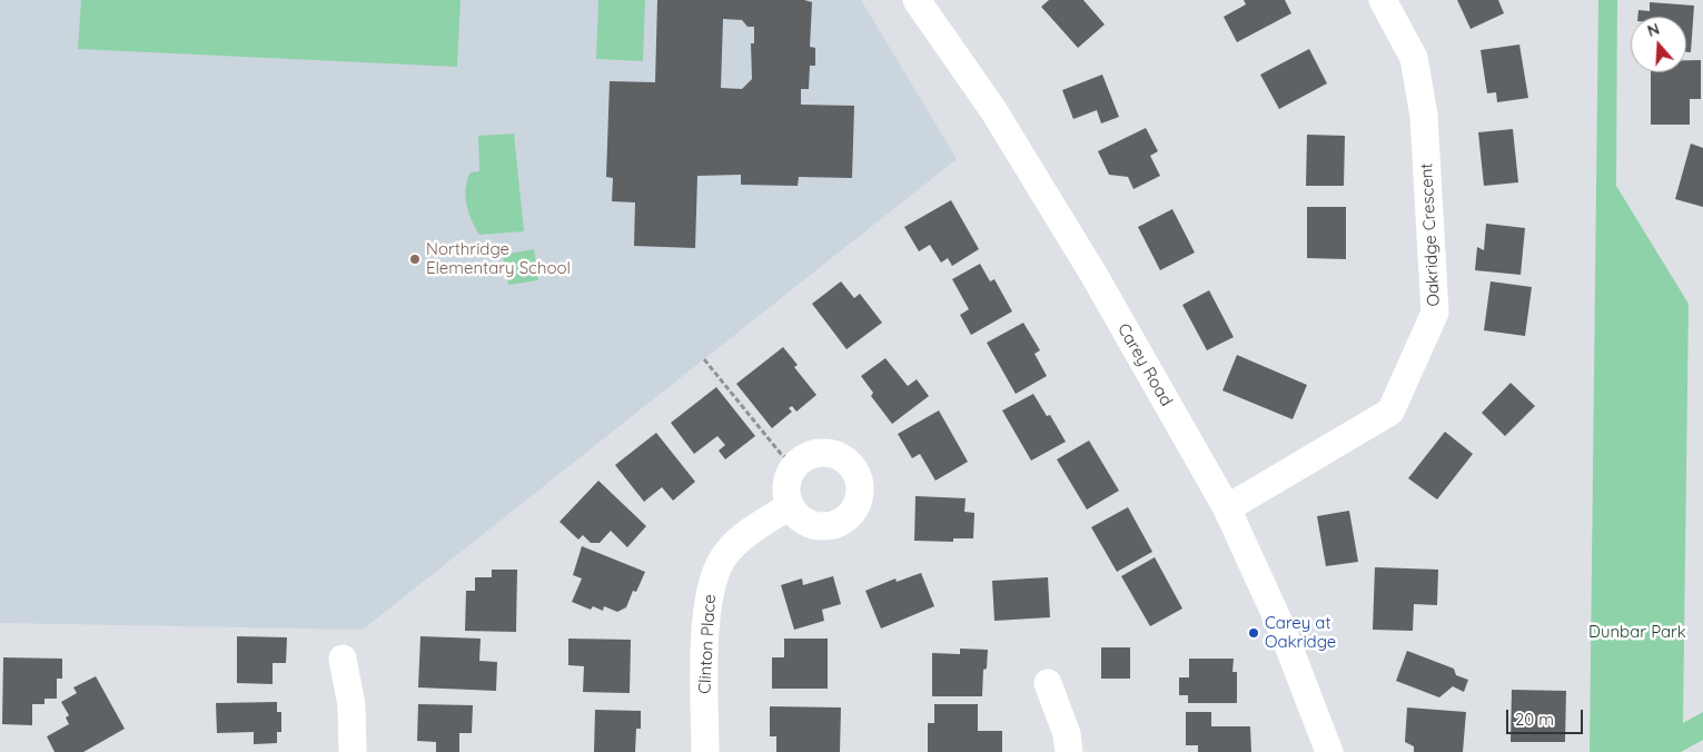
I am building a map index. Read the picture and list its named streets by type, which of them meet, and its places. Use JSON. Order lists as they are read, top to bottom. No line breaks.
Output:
{"streets":{"street":["Oakridge Crescent","Carey Road","Clinton Place"]},"crossings":[["Oakridge Crescent","Carey Road"]],"parks":["Dunbar Park"],"places":["Northridge Elementary School","Carey at Oakridge"],"scale_bar":"20 m","north":"top"}
